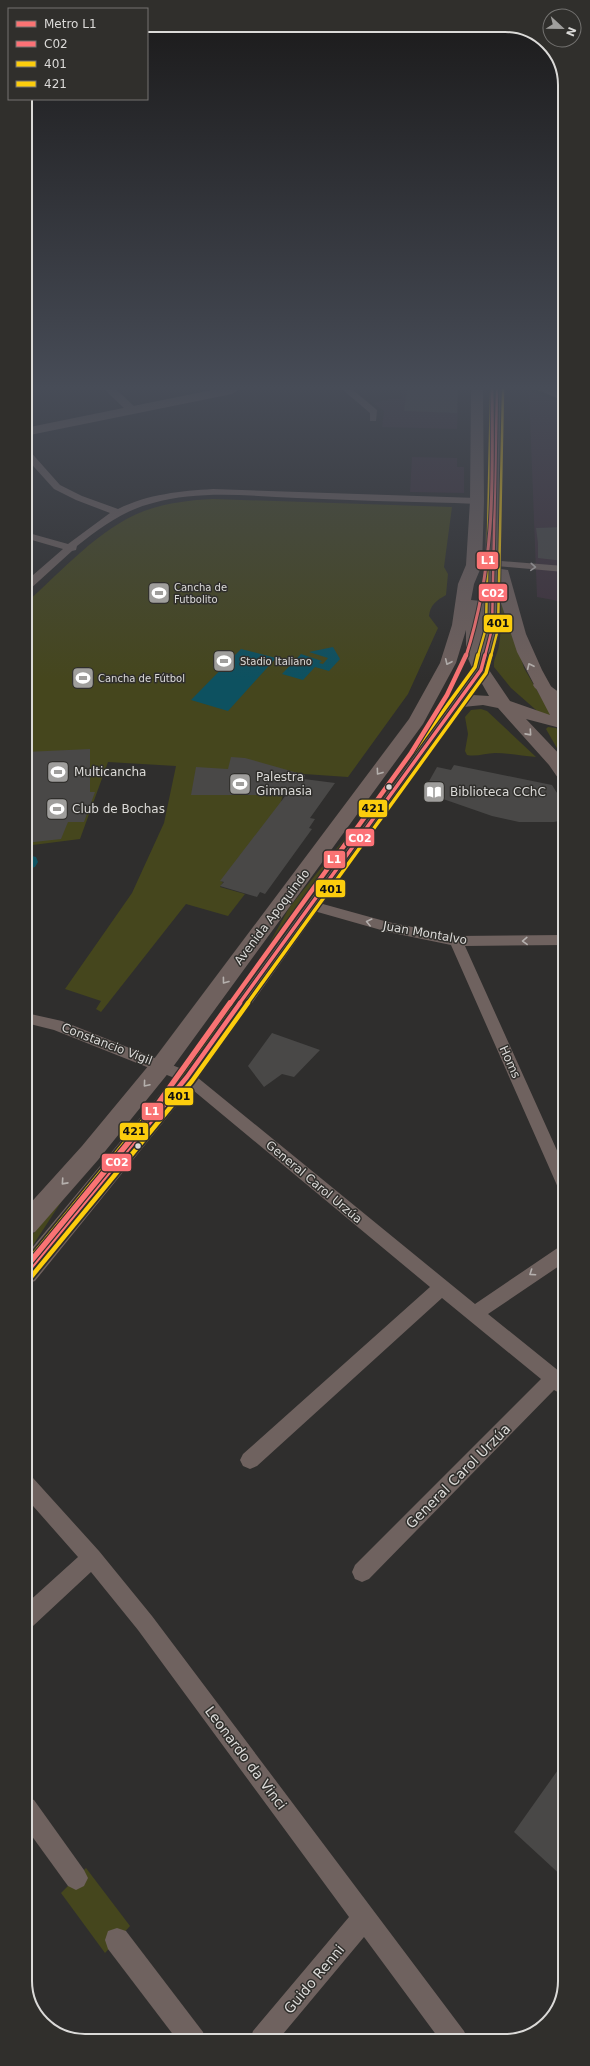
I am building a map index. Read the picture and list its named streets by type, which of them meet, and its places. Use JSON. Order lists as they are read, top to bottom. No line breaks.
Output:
{"streets":{"main road":["Avenida Apoquindo"],"street":["Juan Montalvo","Constancio Vigil","Homs","General Carol Urzúa","Leonardo da Vinci","Guido Renni"]},"crossings":[["Avenida Apoquindo","Juan Montalvo"],["Avenida Apoquindo","Constancio Vigil"],["Avenida Apoquindo","General Carol Urzúa"],["Juan Montalvo","Homs"],["Constancio Vigil","General Carol Urzúa"],["Leonardo da Vinci","Guido Renni"]],"one_way":["Juan Montalvo"],"places":{"sports":["Cancha de Futbolito","Stadio Italiano","Cancha de Fútbol","Multicancha","Palestra Gimnasia","Club de Bochas"],"library":["Biblioteca CChC"]},"lines":["metro line L1","transit line C02","transit line 401","transit line 421"],"legend":["Metro L1","C02","401","421"],"north":"right"}
